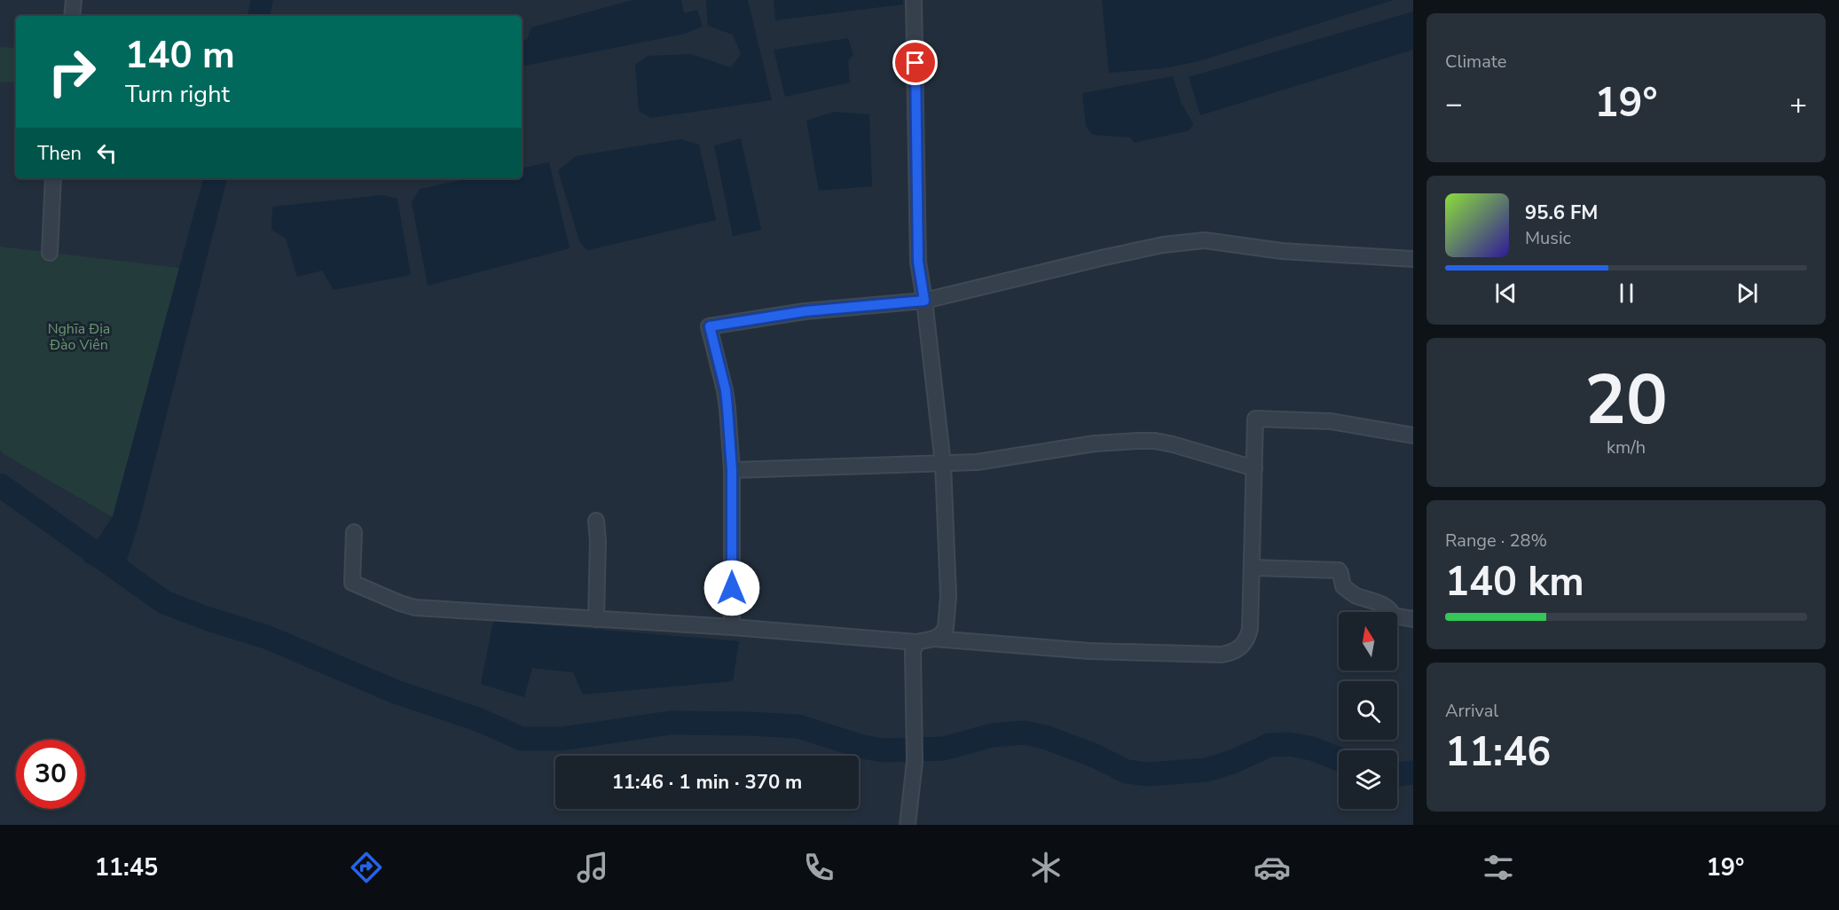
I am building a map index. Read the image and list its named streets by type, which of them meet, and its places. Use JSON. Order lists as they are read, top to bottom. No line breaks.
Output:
{"parks":["Nghĩa Địa Đào Viên"],"north":"top","page":{"tile":["Climate",["20","km/h"],["Range · 28%","140 km"],["Arrival","11:46"]],"turn":["140 m","Turn right"],"heat":["−","19°","+"],"then":"Then","song":["95.6 FM","Music"],"limit":"30","trip":"11:46 · 1 min · 370 m","tabs":["11:45","19°"]}}
